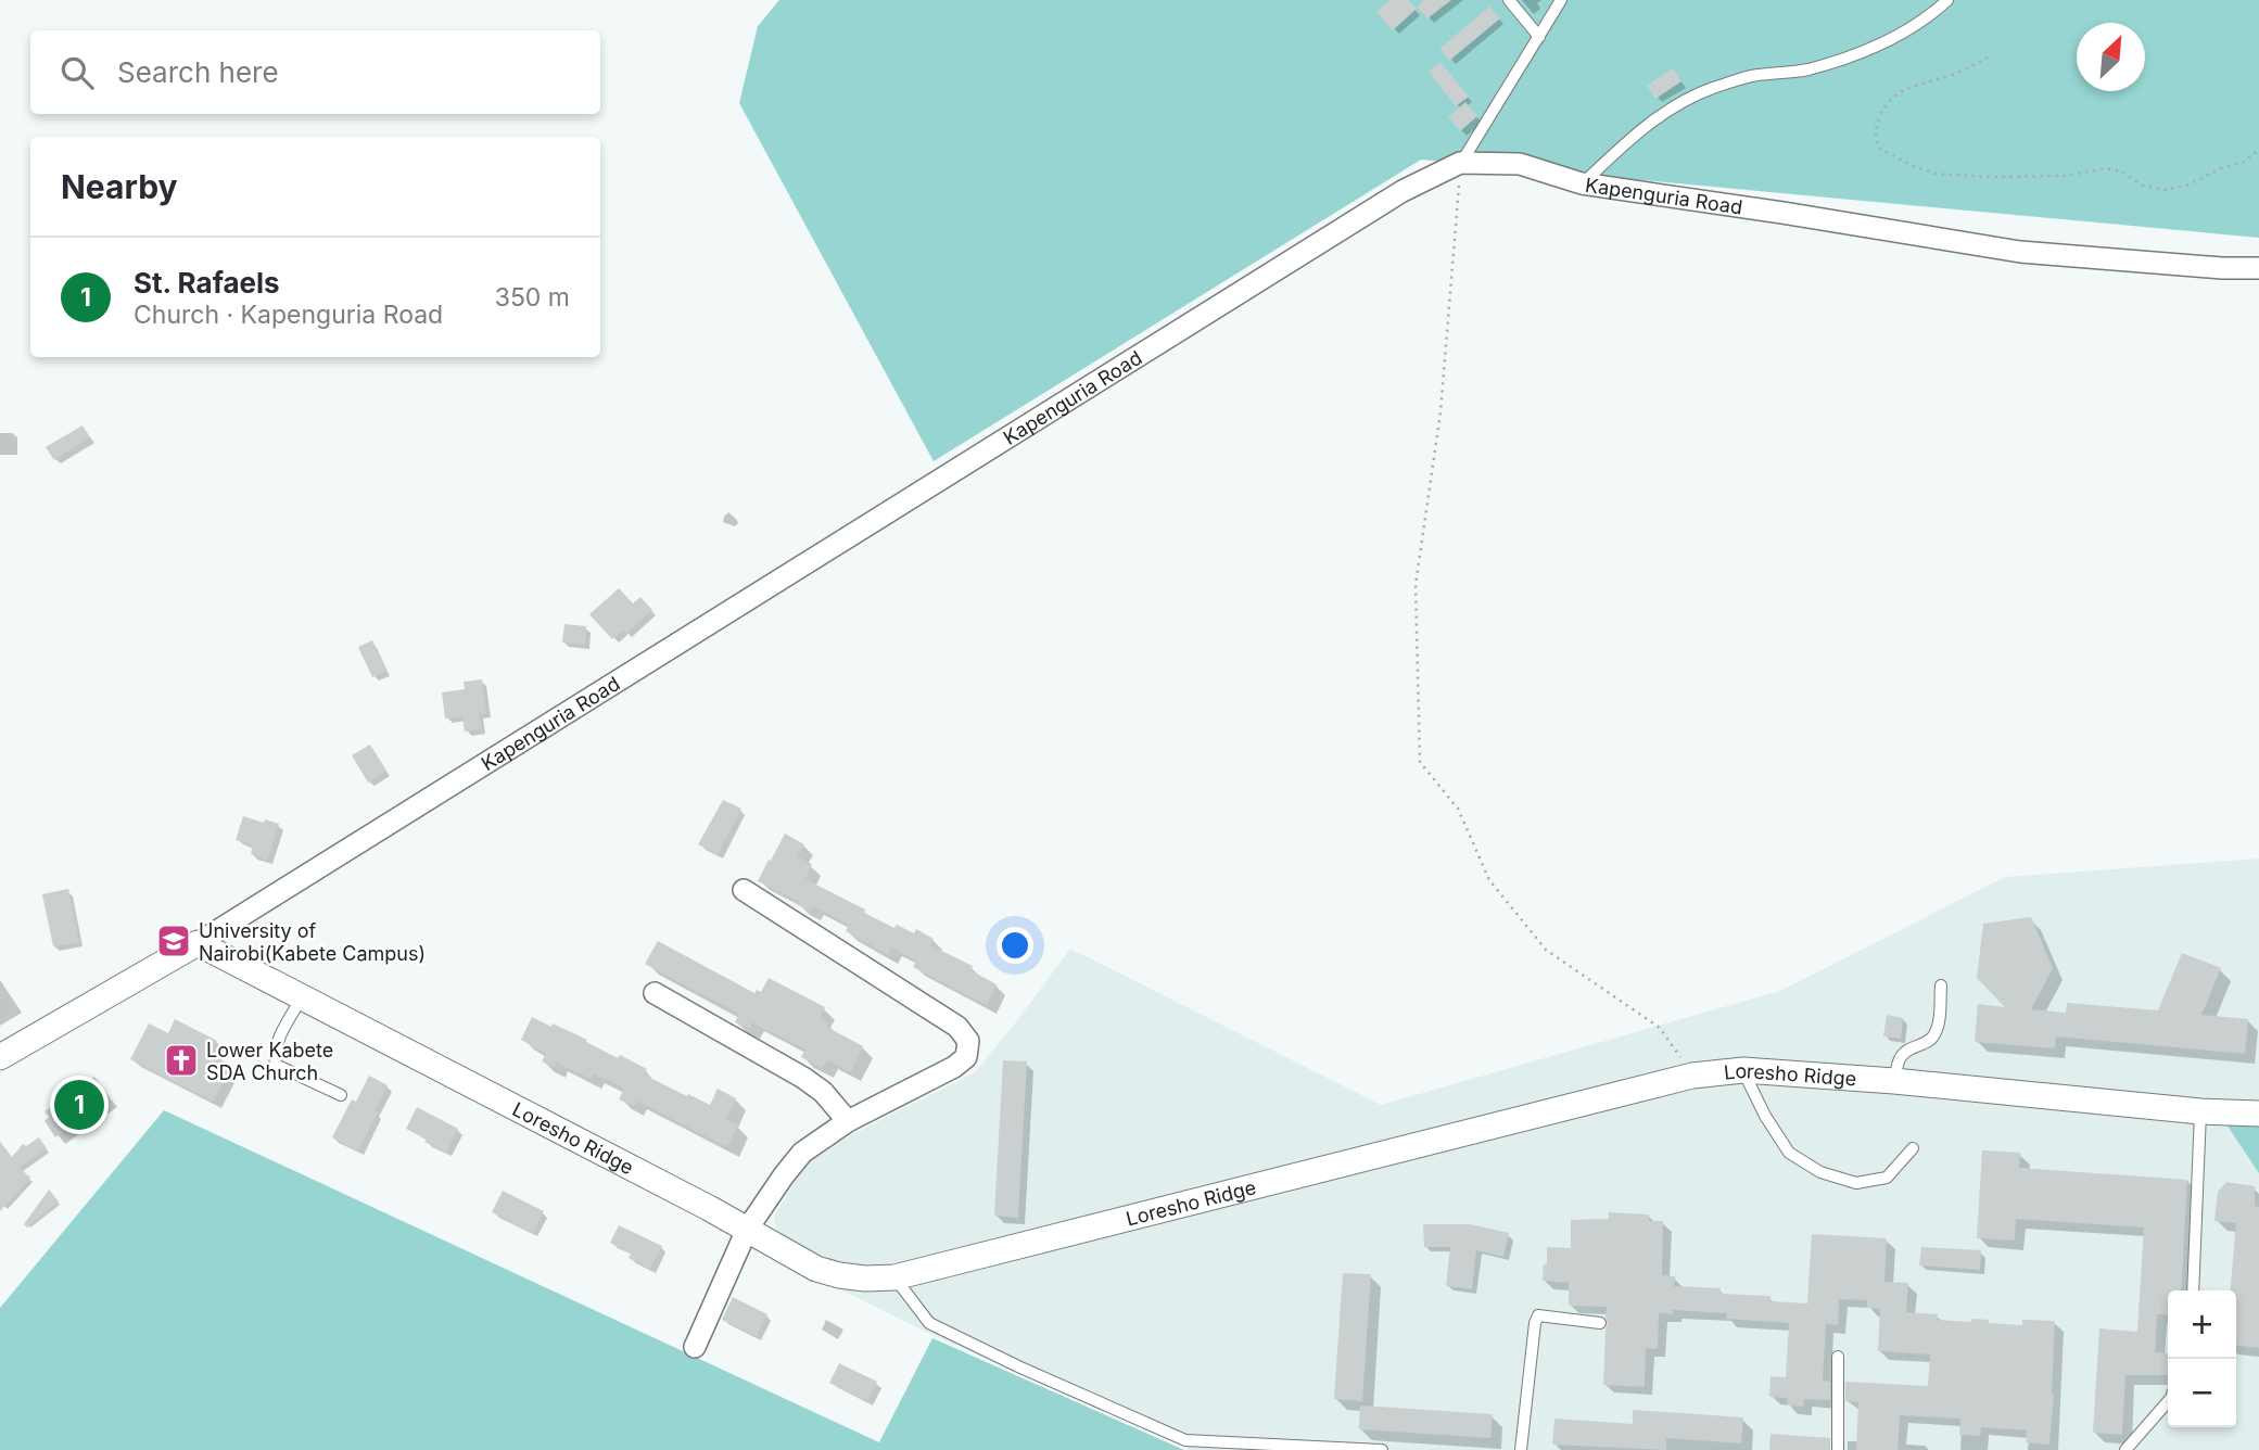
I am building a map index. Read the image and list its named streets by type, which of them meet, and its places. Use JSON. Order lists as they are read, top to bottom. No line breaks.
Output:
{"streets":{"street":["Kapenguria Road","Loresho Ridge"]},"crossings":[["Kapenguria Road","Loresho Ridge"]],"places":{"school or university":["University of Nairobi(Kabete Campus)"],"church":["Lower Kabete SDA Church"]},"north":"top right","page":{"search":"Search here","heading":"Nearby","list":[{"mark":"1","name":"St. Rafaels","note":"Church · Kapenguria Road","value":"350 m"}],"pins":"1","map_buttons":["+","−"]}}
